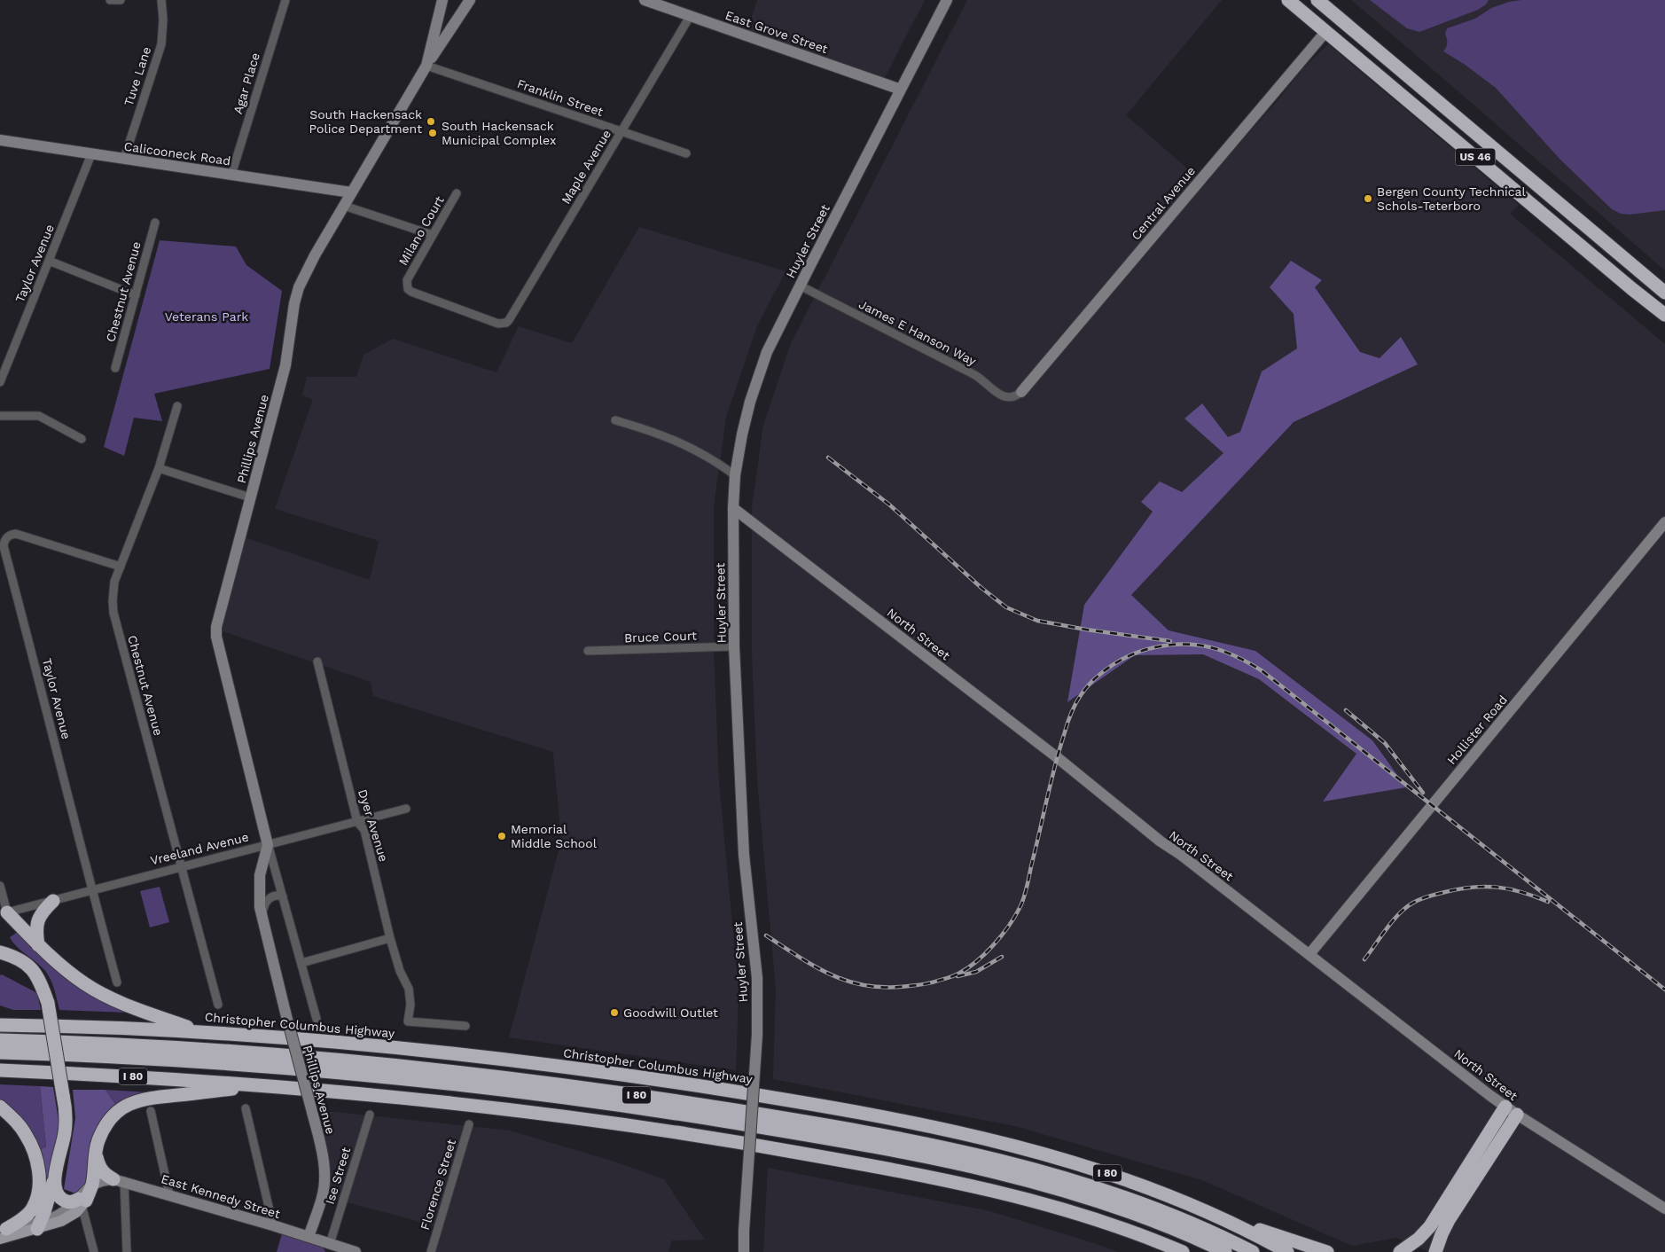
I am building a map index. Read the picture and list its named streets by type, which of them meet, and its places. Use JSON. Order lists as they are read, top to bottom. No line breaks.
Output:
{"streets":{"highway":["US 46","Christopher Columbus Highway","I 80"],"street":["East Grove Street","Tuve Lane","Agar Place","Franklin Street","Calicooneck Road","Maple Avenue","Central Avenue","Milano Court","Huyler Street","Taylor Avenue","Chestnut Avenue","James E Hanson Way","Phillips Avenue","North Street","Bruce Court","Hollister Road","Dyer Avenue","Vreeland Avenue","Ise Street","Florence Street","East Kennedy Street"]},"crossings":[["East Grove Street","Maple Avenue"],["East Grove Street","Huyler Street"],["Tuve Lane","Calicooneck Road"],["Agar Place","Calicooneck Road"],["Franklin Street","Maple Avenue"],["Franklin Street","Phillips Avenue"],["Calicooneck Road","Taylor Avenue"],["Calicooneck Road","Phillips Avenue"],["US 46","Central Avenue"],["Maple Avenue","Milano Court"],["Central Avenue","James E Hanson Way"],["Huyler Street","James E Hanson Way"],["Huyler Street","North Street"],["Huyler Street","Bruce Court"],["Taylor Avenue","Chestnut Avenue"],["Taylor Avenue","Vreeland Avenue"],["Chestnut Avenue","Vreeland Avenue"],["Phillips Avenue","Vreeland Avenue"],["Phillips Avenue","East Kennedy Street"],["North Street","Hollister Road"],["Dyer Avenue","Vreeland Avenue"],["Ise Street","East Kennedy Street"]],"parks":["Veterans Park"],"places":["South Hackensack Police Department","South Hackensack Municipal Complex","Bergen County Technical Schols-Teterboro","Memorial Middle School","Goodwill Outlet"]}
